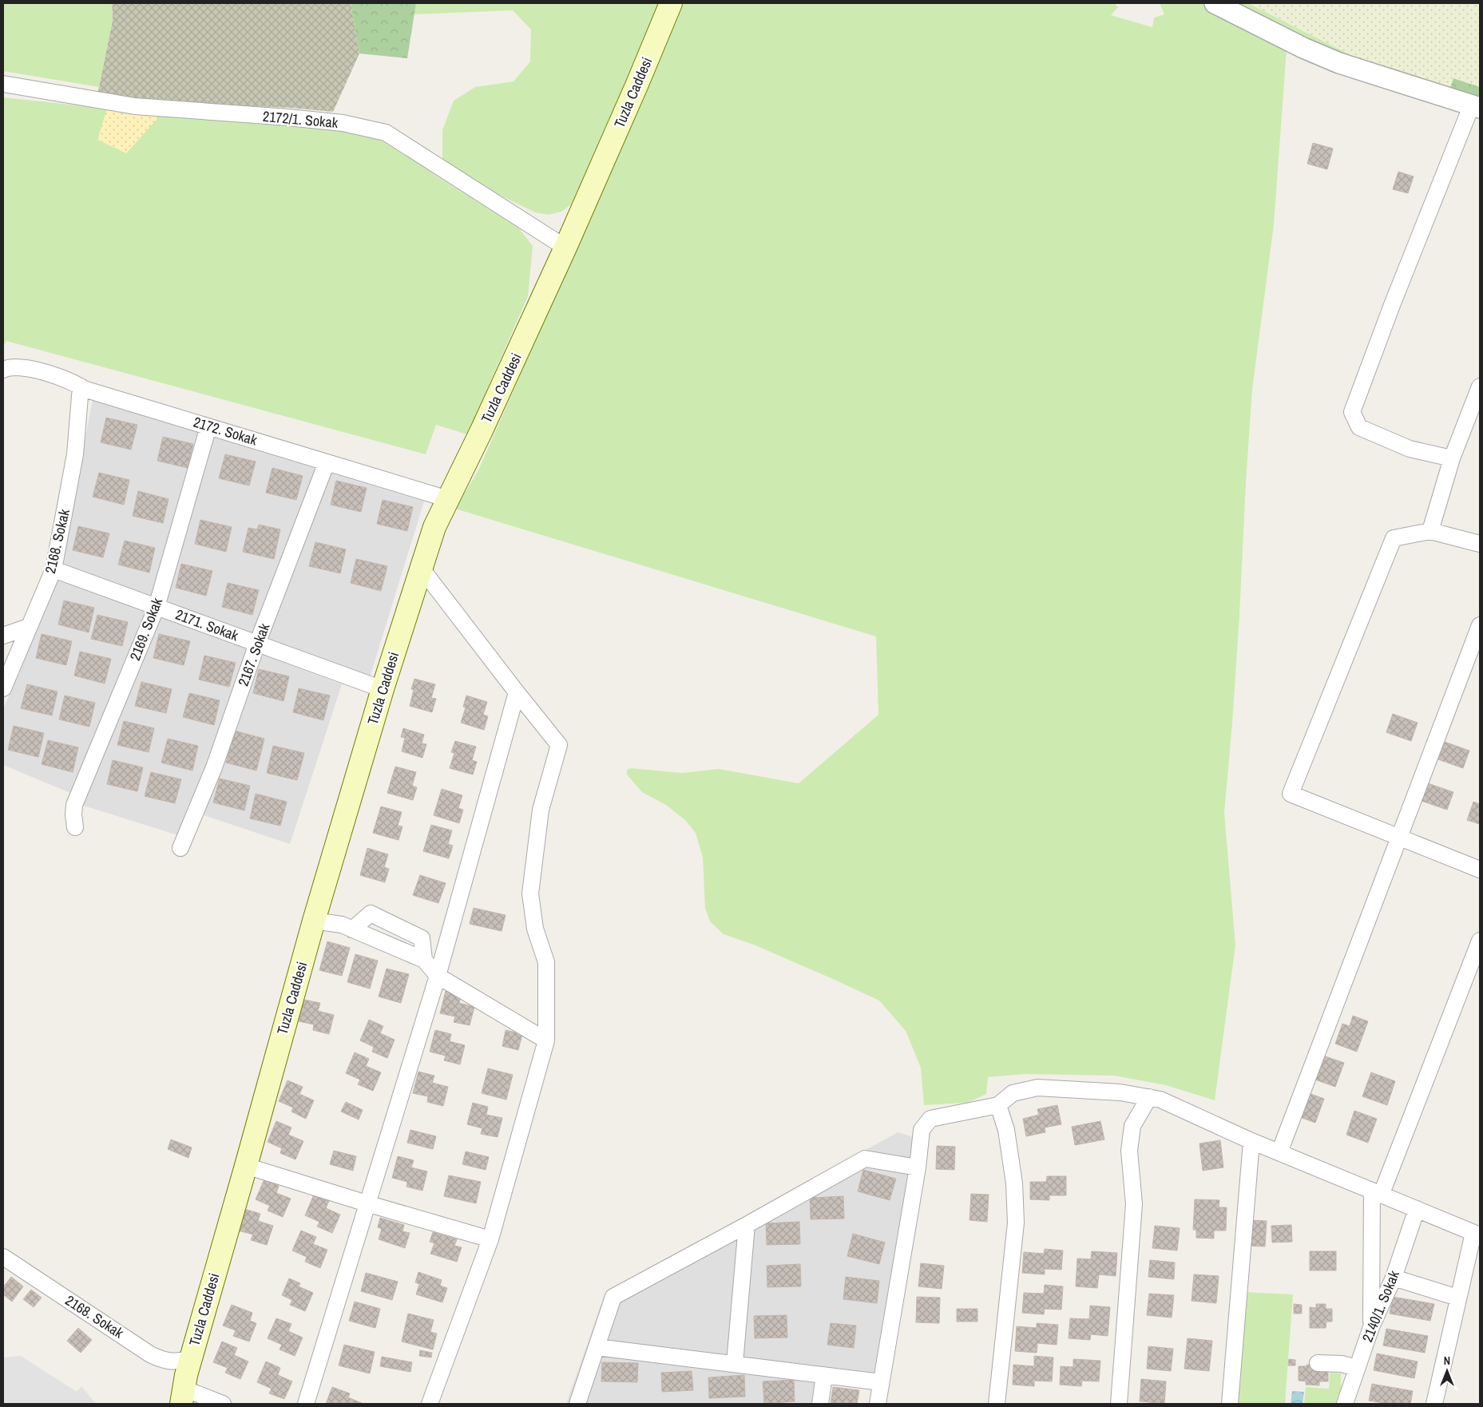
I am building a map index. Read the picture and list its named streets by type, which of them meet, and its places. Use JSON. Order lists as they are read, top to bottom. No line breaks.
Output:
{"streets":{"main road":["Tuzla Caddesi"],"street":["2172/1. Sokak","2172. Sokak","2168. Sokak","2171. Sokak","2169. Sokak","2167. Sokak","2140/1. Sokak"]},"crossings":[["Tuzla Caddesi","2172/1. Sokak"],["Tuzla Caddesi","2172. Sokak"],["Tuzla Caddesi","2168. Sokak"],["Tuzla Caddesi","2171. Sokak"],["2172. Sokak","2168. Sokak"],["2172. Sokak","2169. Sokak"],["2172. Sokak","2167. Sokak"],["2168. Sokak","2171. Sokak"],["2171. Sokak","2169. Sokak"],["2171. Sokak","2167. Sokak"]],"north":"top"}
